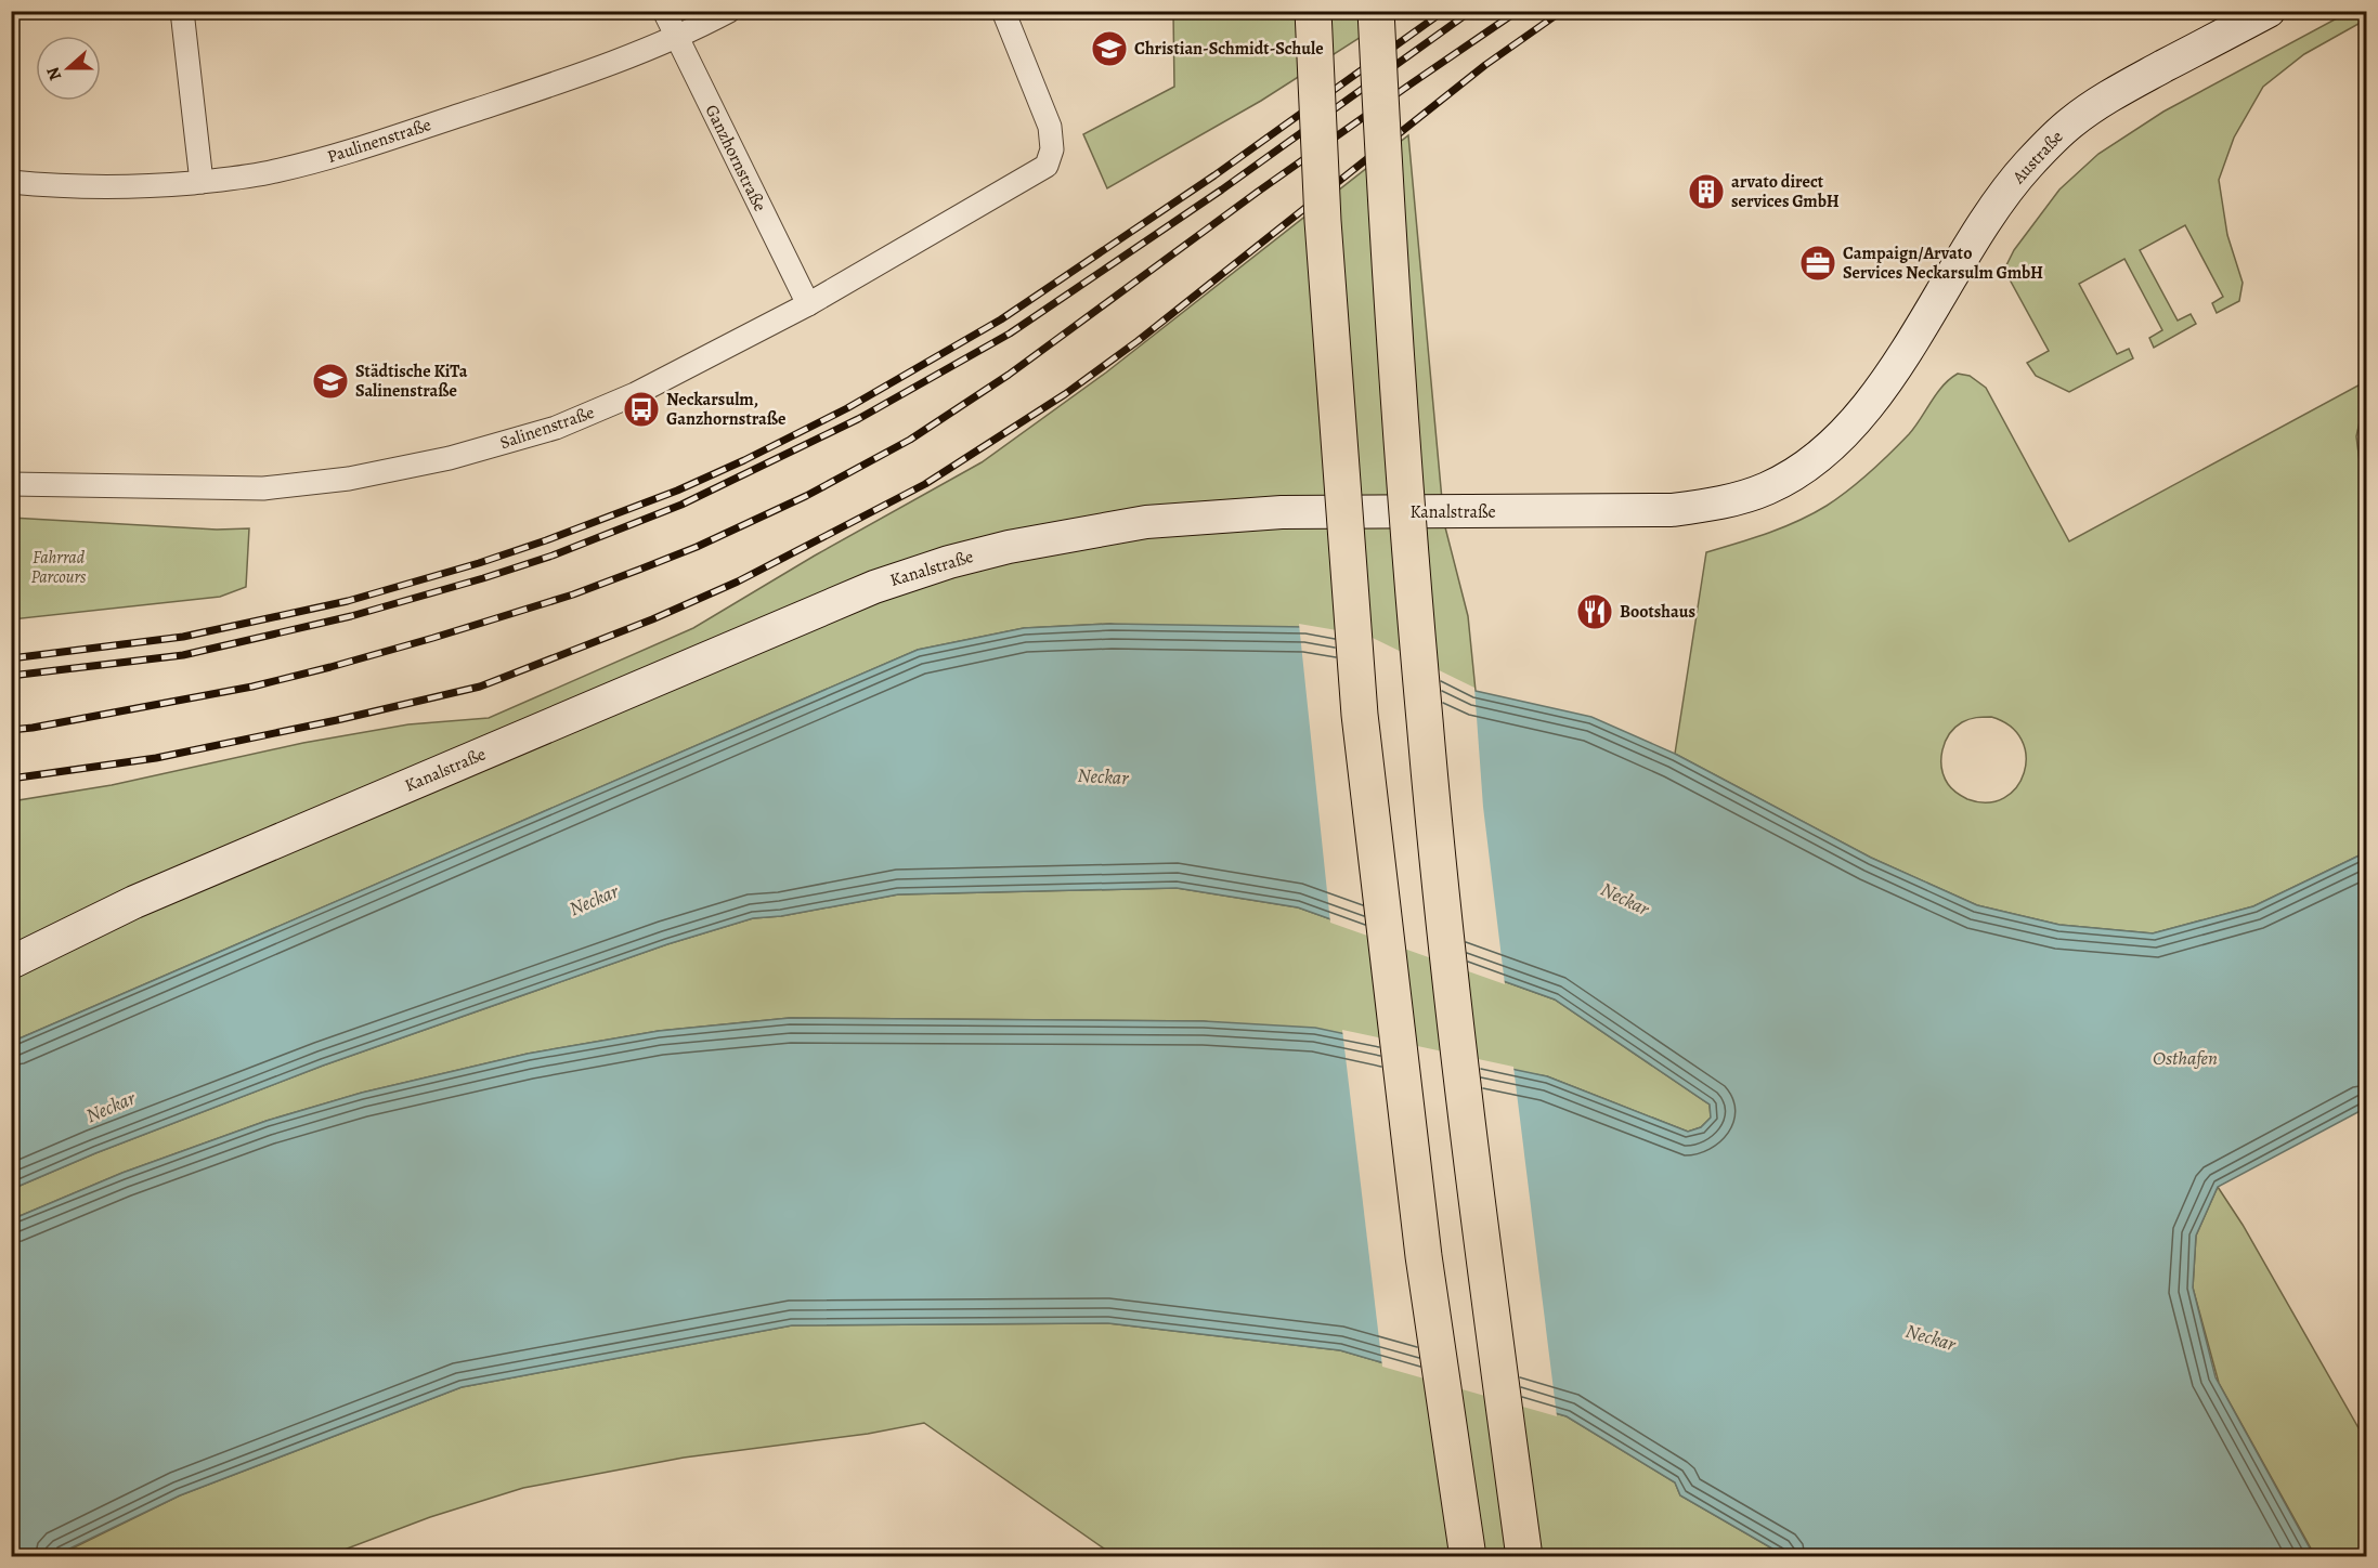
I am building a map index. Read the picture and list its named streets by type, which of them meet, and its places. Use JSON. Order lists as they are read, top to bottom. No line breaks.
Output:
{"streets":{"main road":["Austraße","Kanalstraße"],"street":["Paulinenstraße","Ganzhornstraße","Salinenstraße"]},"crossings":[["Paulinenstraße","Ganzhornstraße"],["Austraße","Kanalstraße"],["Ganzhornstraße","Salinenstraße"]],"water":["Neckar","Osthafen"],"parks":["Fahrrad Parcours"],"places":{"school or university":["Christian-Schmidt-Schule","Städtische KiTa Salinenstraße"],"building":["arvato direct services GmbH"],"office":["Campaign/Arvato Services Neckarsulm GmbH"],"bus stop":["Neckarsulm, Ganzhornstraße"],"restaurant":["Bootshaus"]},"north":"left"}
